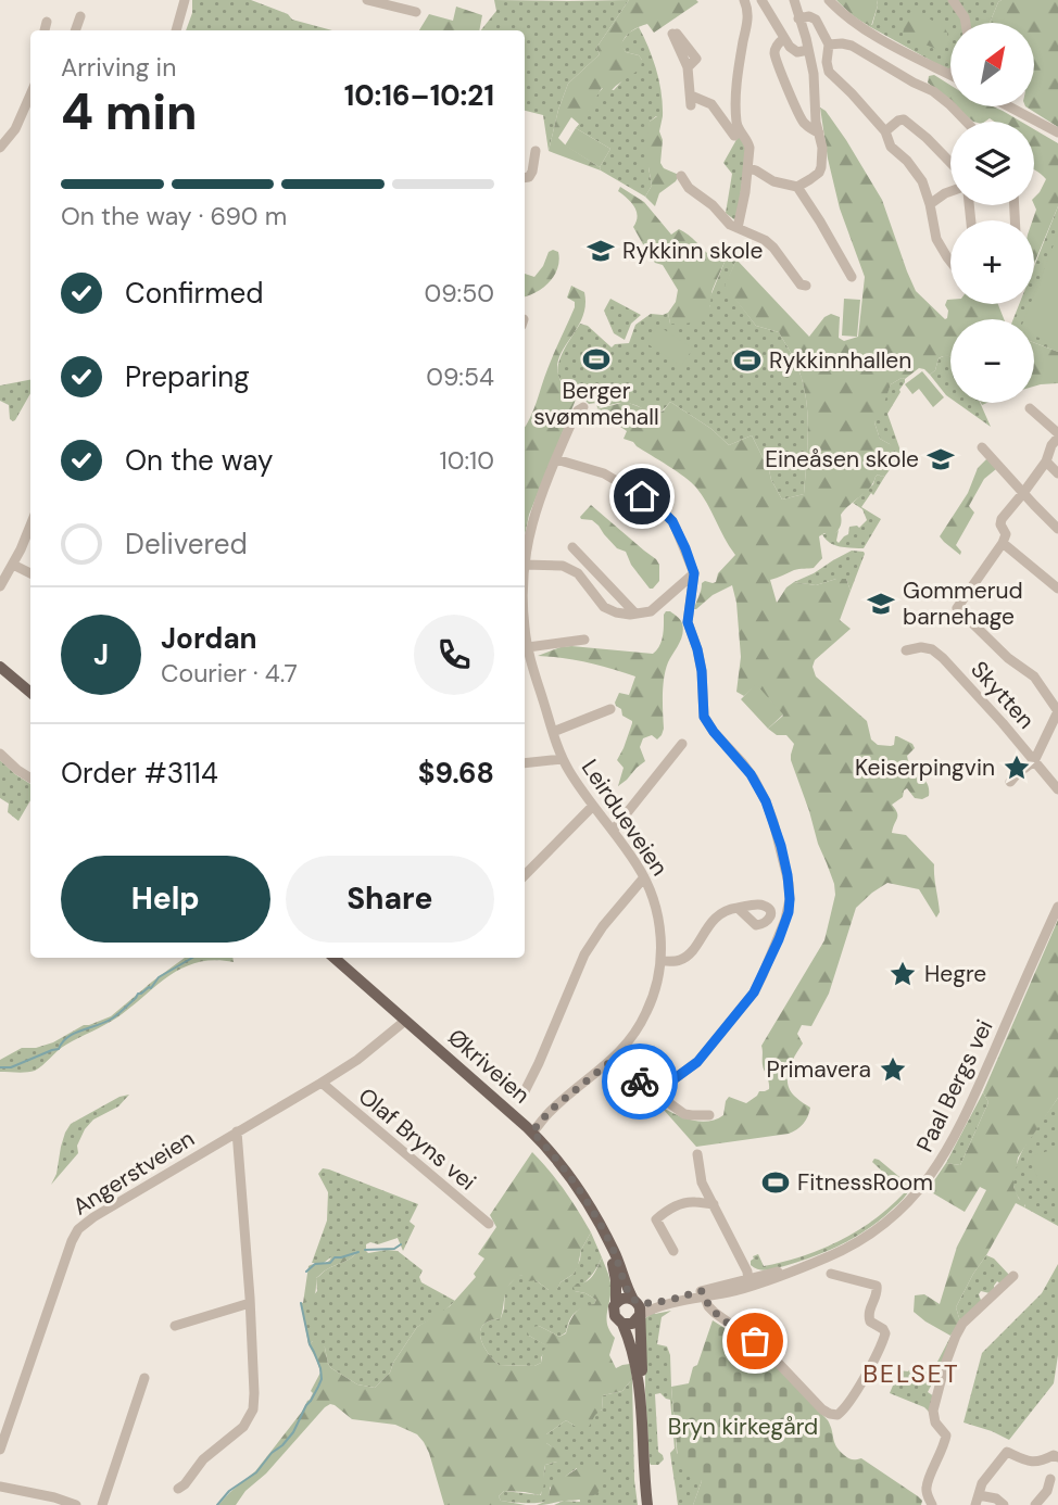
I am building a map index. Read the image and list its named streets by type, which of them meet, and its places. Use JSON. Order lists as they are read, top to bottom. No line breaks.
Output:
{"streets":{"main road":["Økriveien"],"street":["Skytten","Leirdueveien","Paal Bergs vei","Olaf Bryns vei","Angerstveien"]},"crossings":[["Leirdueveien","Økriveien"],["Økriveien","Paal Bergs vei"],["Økriveien","Angerstveien"],["Olaf Bryns vei","Angerstveien"]],"districts":["BELSET"],"parks":["Bryn kirkegård"],"places":{"school or university":["Rykkinn skole","Eineåsen skole","Gommerud barnehage"],"sports":["Berger svømmehall","Rykkinnhallen","FitnessRoom"],"place":["Keiserpingvin","Hegre","Primavera"]},"north":"top right","page":{"map_buttons":["+","−"],"heading":["4 min","Arriving in","10:16–10:21"],"panel":["Jordan","Courier · 4.7","Order #3114","$9.68"],"bar":"On the way · 690 m","list":[["Confirmed","09:50"],["Preparing","09:54"],["On the way","10:10"],"Delivered"],"round":"J","buttons":["Help","Share"]}}
